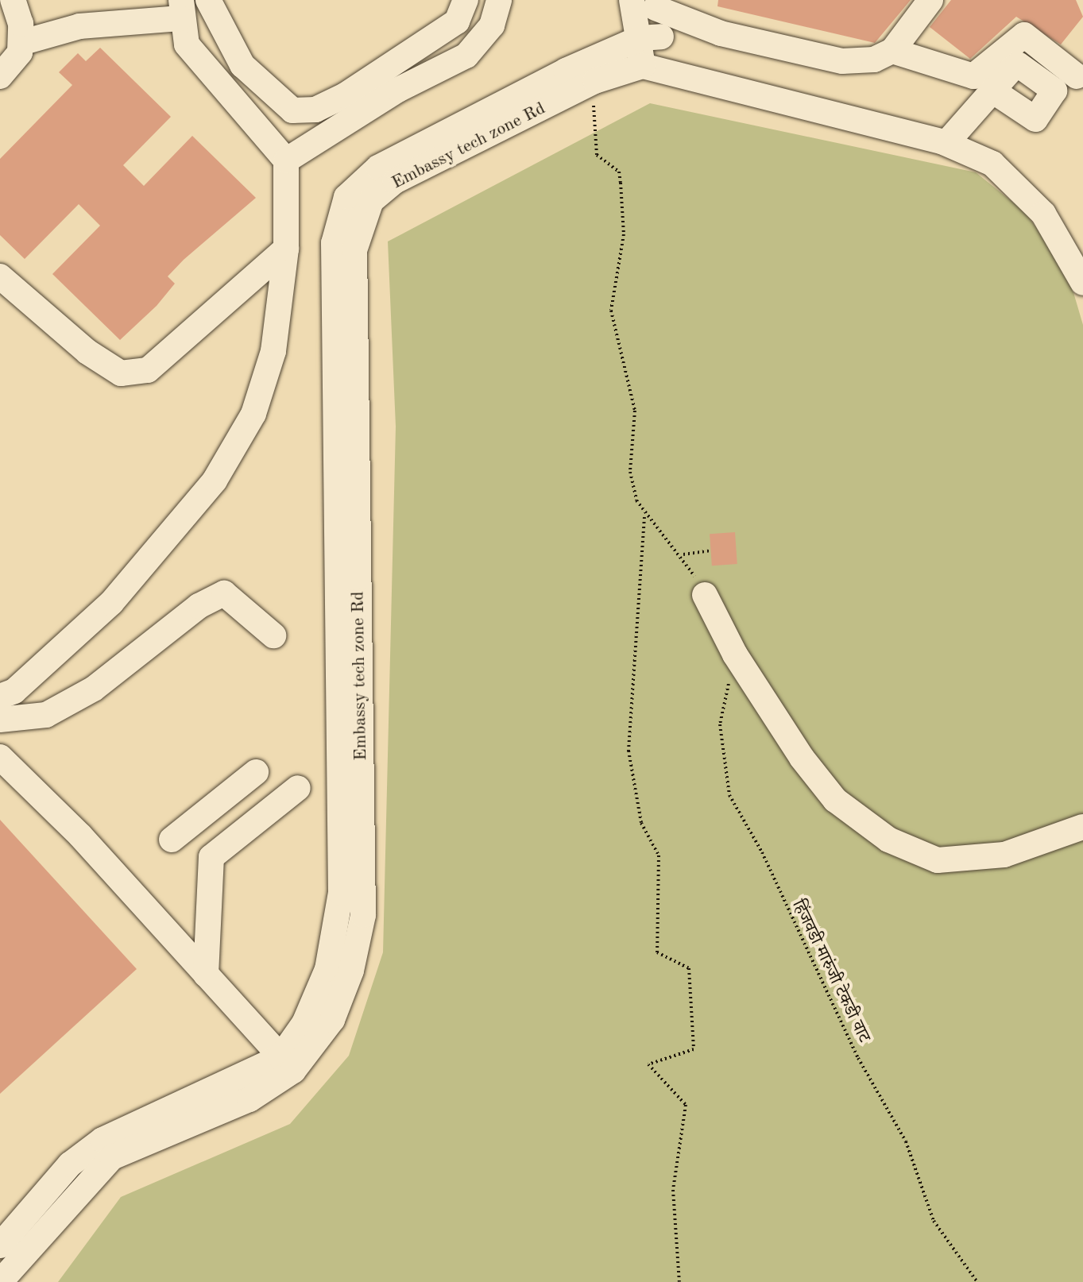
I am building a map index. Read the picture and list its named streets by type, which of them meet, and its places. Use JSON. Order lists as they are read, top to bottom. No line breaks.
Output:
{"streets":{"street":["Embassy tech zone Rd"],"path":["हिंजवडी मारुंजी टेकडी वाट"]}}
